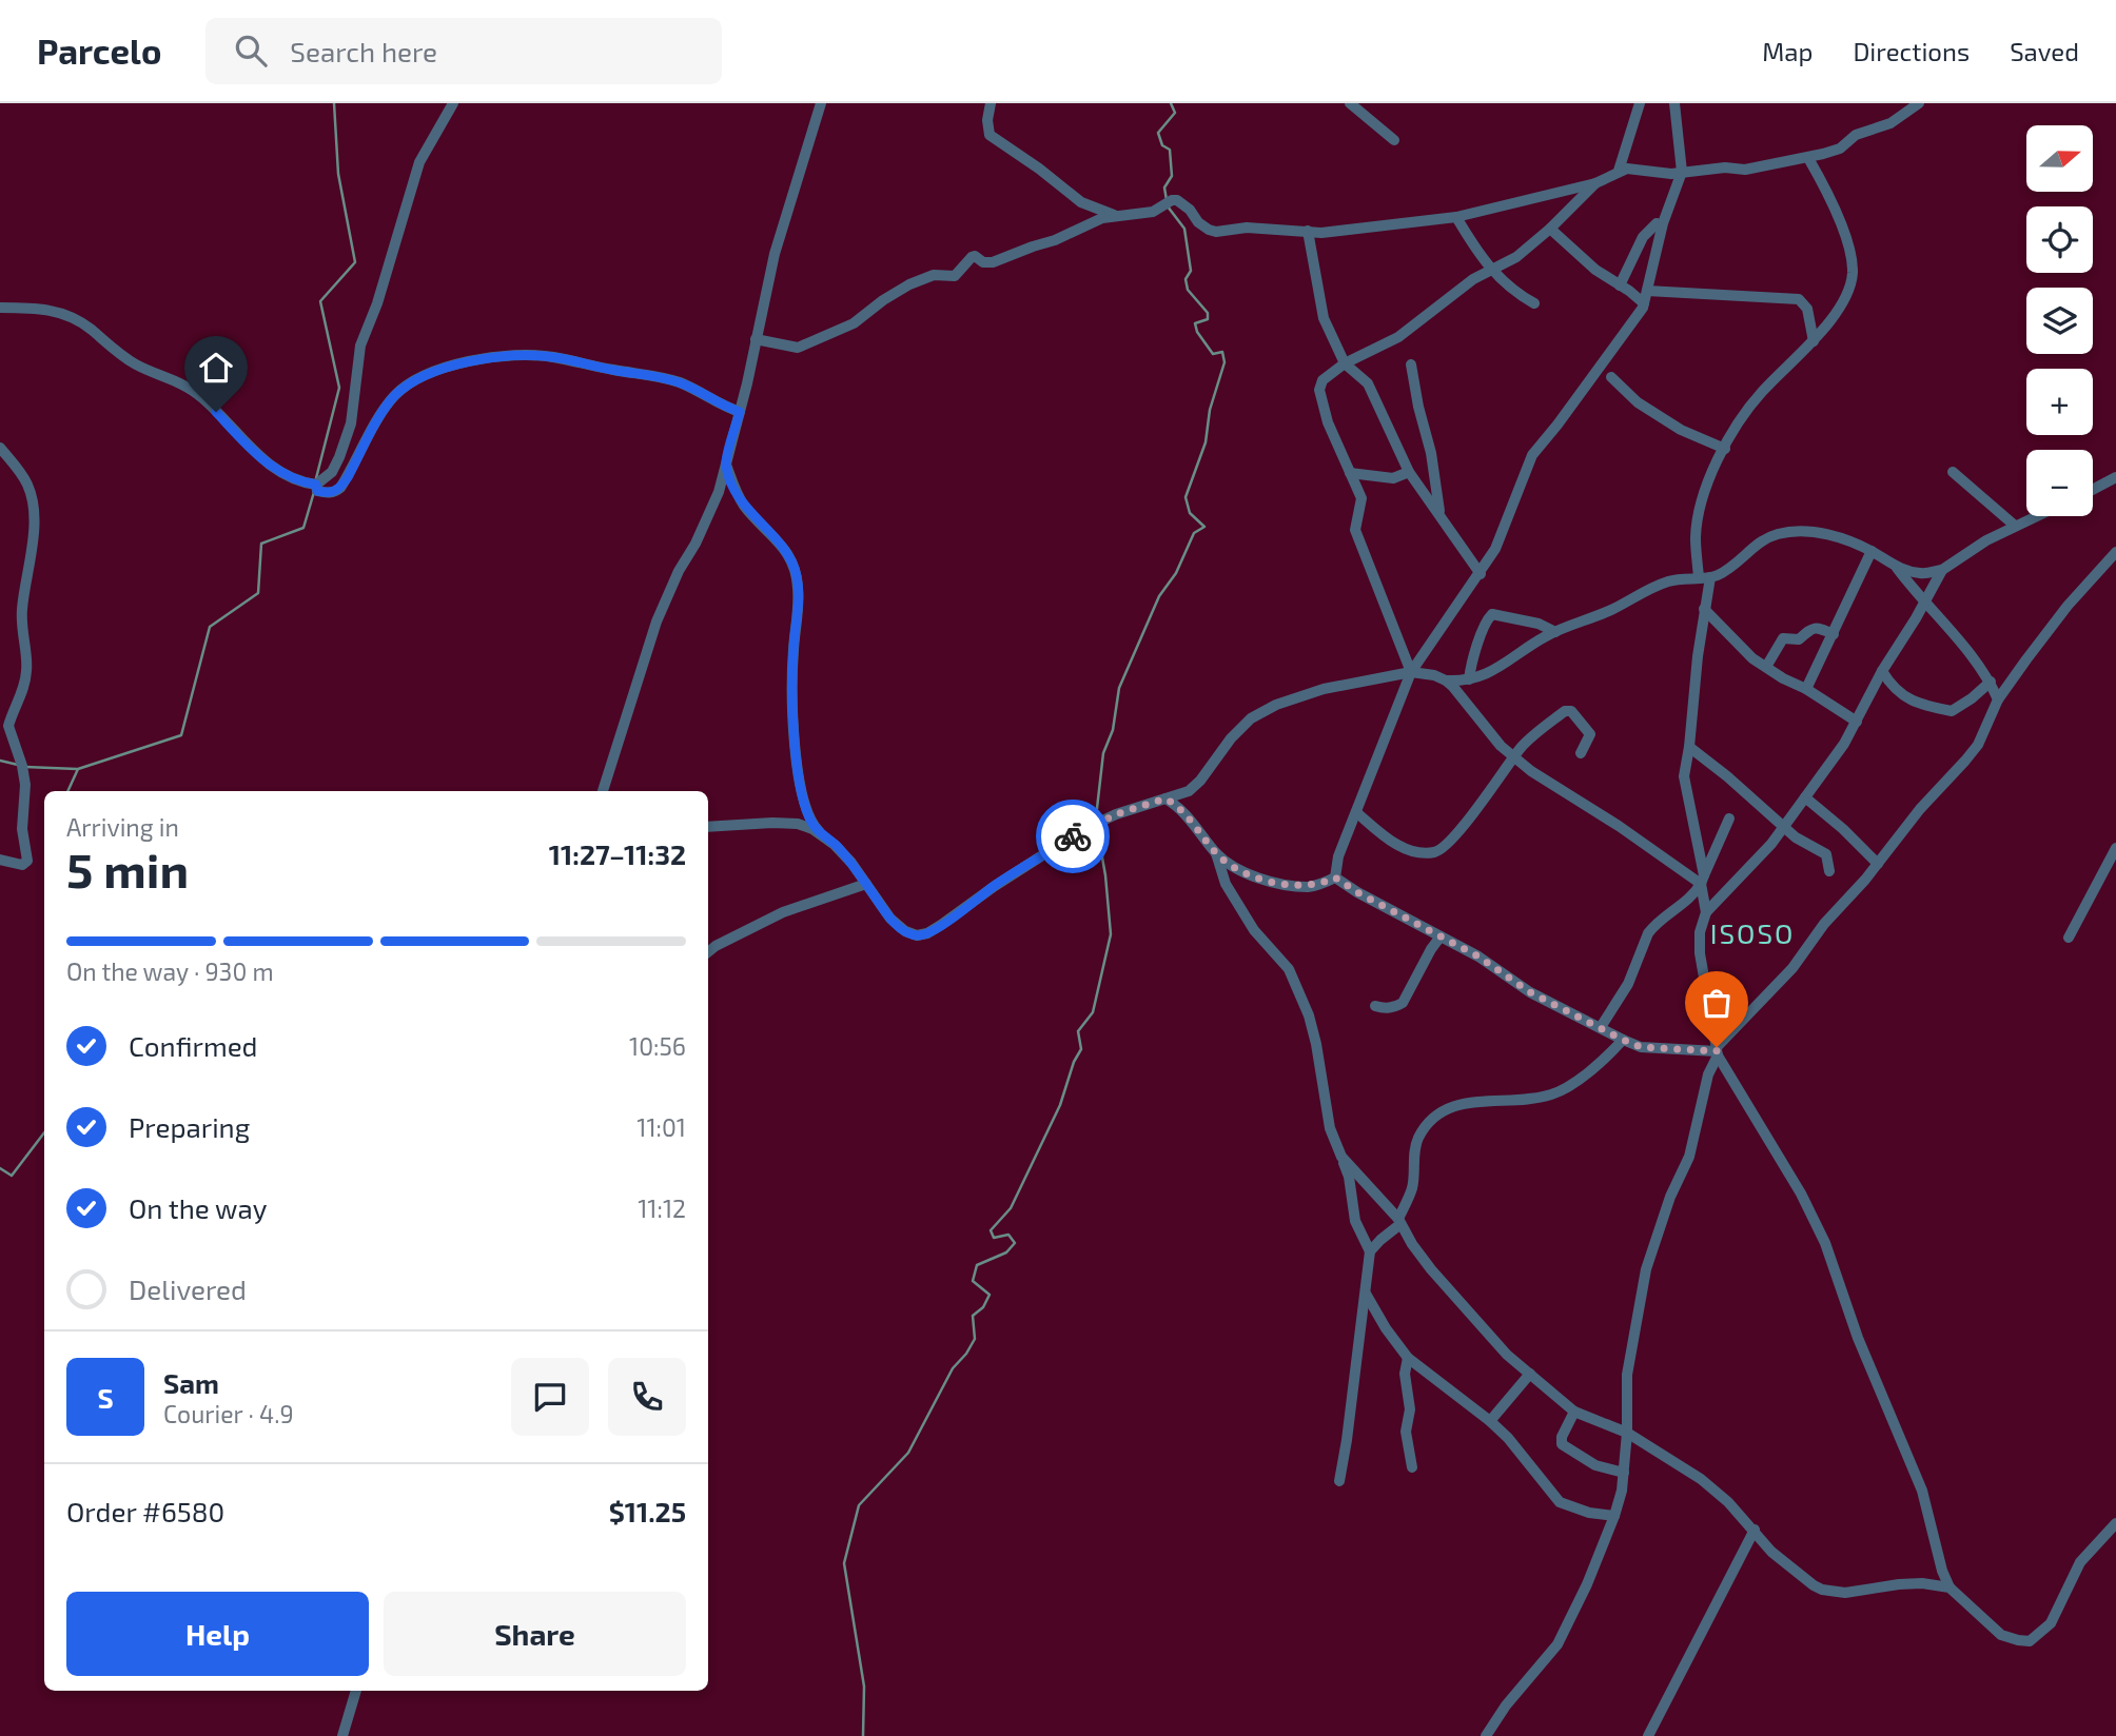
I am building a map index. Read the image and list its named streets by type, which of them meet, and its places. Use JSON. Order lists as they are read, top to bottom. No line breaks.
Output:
{"districts":["ISOSO"],"north":"right","page":{"header":"Parcelo","search":"Search here","nav":["Map","Directions","Saved"],"map_buttons":["+","−"],"heading":["5 min","Arriving in","11:27–11:32"],"panel":["Sam","Courier · 4.9","Order #6580","$11.25"],"bar":"On the way · 930 m","list":[["Confirmed","10:56"],["Preparing","11:01"],["On the way","11:12"],"Delivered"],"round":"S","buttons":["Help","Share"]}}
